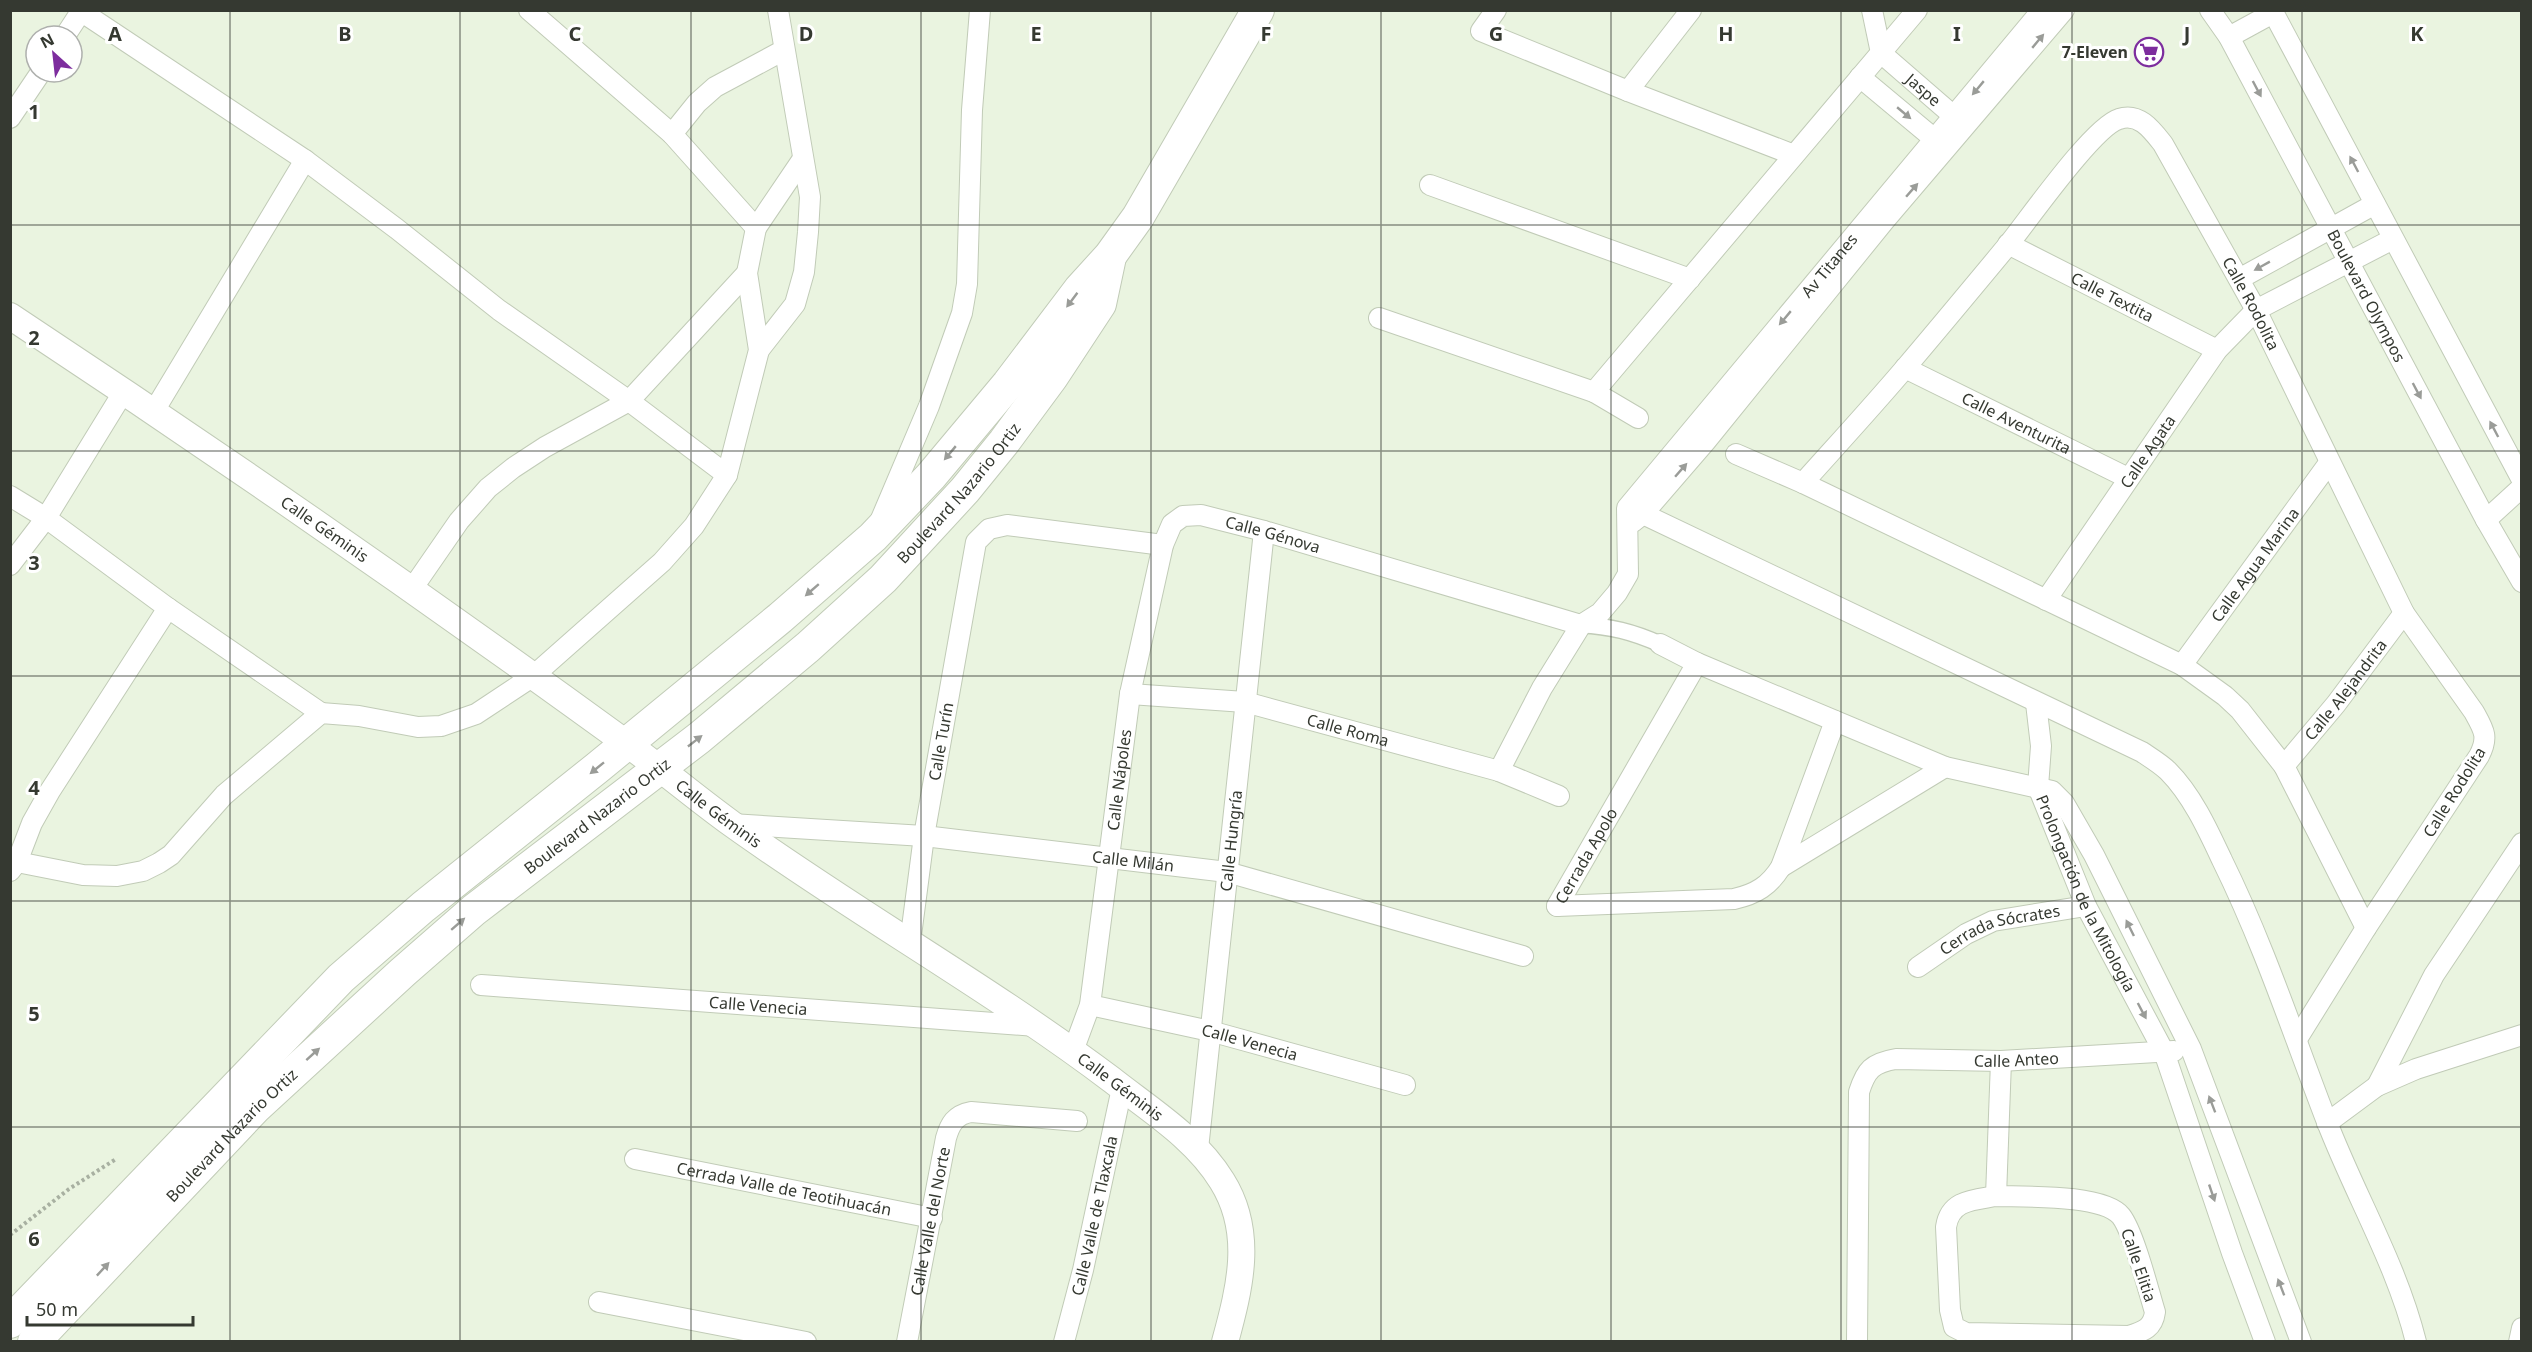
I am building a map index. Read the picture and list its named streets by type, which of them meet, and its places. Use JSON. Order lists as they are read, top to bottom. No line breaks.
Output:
{"streets":{"main road":["Boulevard Nazario Ortiz"],"street":["Jaspe","Av Titanes","Boulevard Olympos","Calle Textita","Calle Rodolita","Calle Aventurita","Calle Agata","Calle Géminis","Calle Génova","Calle Agua Marina","Calle Alejandrita","Calle Roma","Calle Turín","Calle Nápoles","Calle Hungría","Cerrada Apolo","Calle Milán","Prolongación de la Mitología","Cerrada Sócrates","Calle Venecia","Calle Anteo","Cerrada Valle de Teotihuacán","Calle Valle de Tlaxcala","Calle Valle del Norte","Calle Elitia"]},"crossings":[["Jaspe","Av Titanes"],["Boulevard Olympos","Calle Agata"],["Calle Textita","Calle Rodolita"],["Calle Textita","Calle Agata"],["Calle Rodolita","Calle Aventurita"],["Calle Rodolita","Calle Agata"],["Calle Rodolita","Calle Agua Marina"],["Calle Rodolita","Calle Alejandrita"],["Calle Aventurita","Calle Agata"],["Boulevard Nazario Ortiz","Calle Géminis"],["Calle Géminis","Calle Turín"],["Calle Géminis","Calle Nápoles"],["Calle Géminis","Calle Hungría"],["Calle Géminis","Calle Milán"],["Calle Géminis","Calle Venecia"],["Calle Géminis","Calle Valle de Tlaxcala"],["Calle Génova","Calle Turín"],["Calle Génova","Calle Nápoles"],["Calle Génova","Calle Hungría"],["Calle Roma","Calle Nápoles"],["Calle Roma","Calle Hungría"],["Calle Turín","Calle Nápoles"],["Calle Turín","Calle Milán"],["Calle Nápoles","Calle Milán"],["Calle Nápoles","Calle Venecia"],["Calle Hungría","Calle Milán"],["Calle Hungría","Calle Venecia"],["Prolongación de la Mitología","Cerrada Sócrates"],["Prolongación de la Mitología","Calle Anteo"],["Cerrada Valle de Teotihuacán","Calle Valle del Norte"]],"places":{"supermarket":["7-Eleven"]},"scale_bar":"50 m","north":"top left","grid":{"columns":["A","B","C","D","E","F","G","H","I","J","K"],"rows":["1","2","3","4","5","6"]}}
